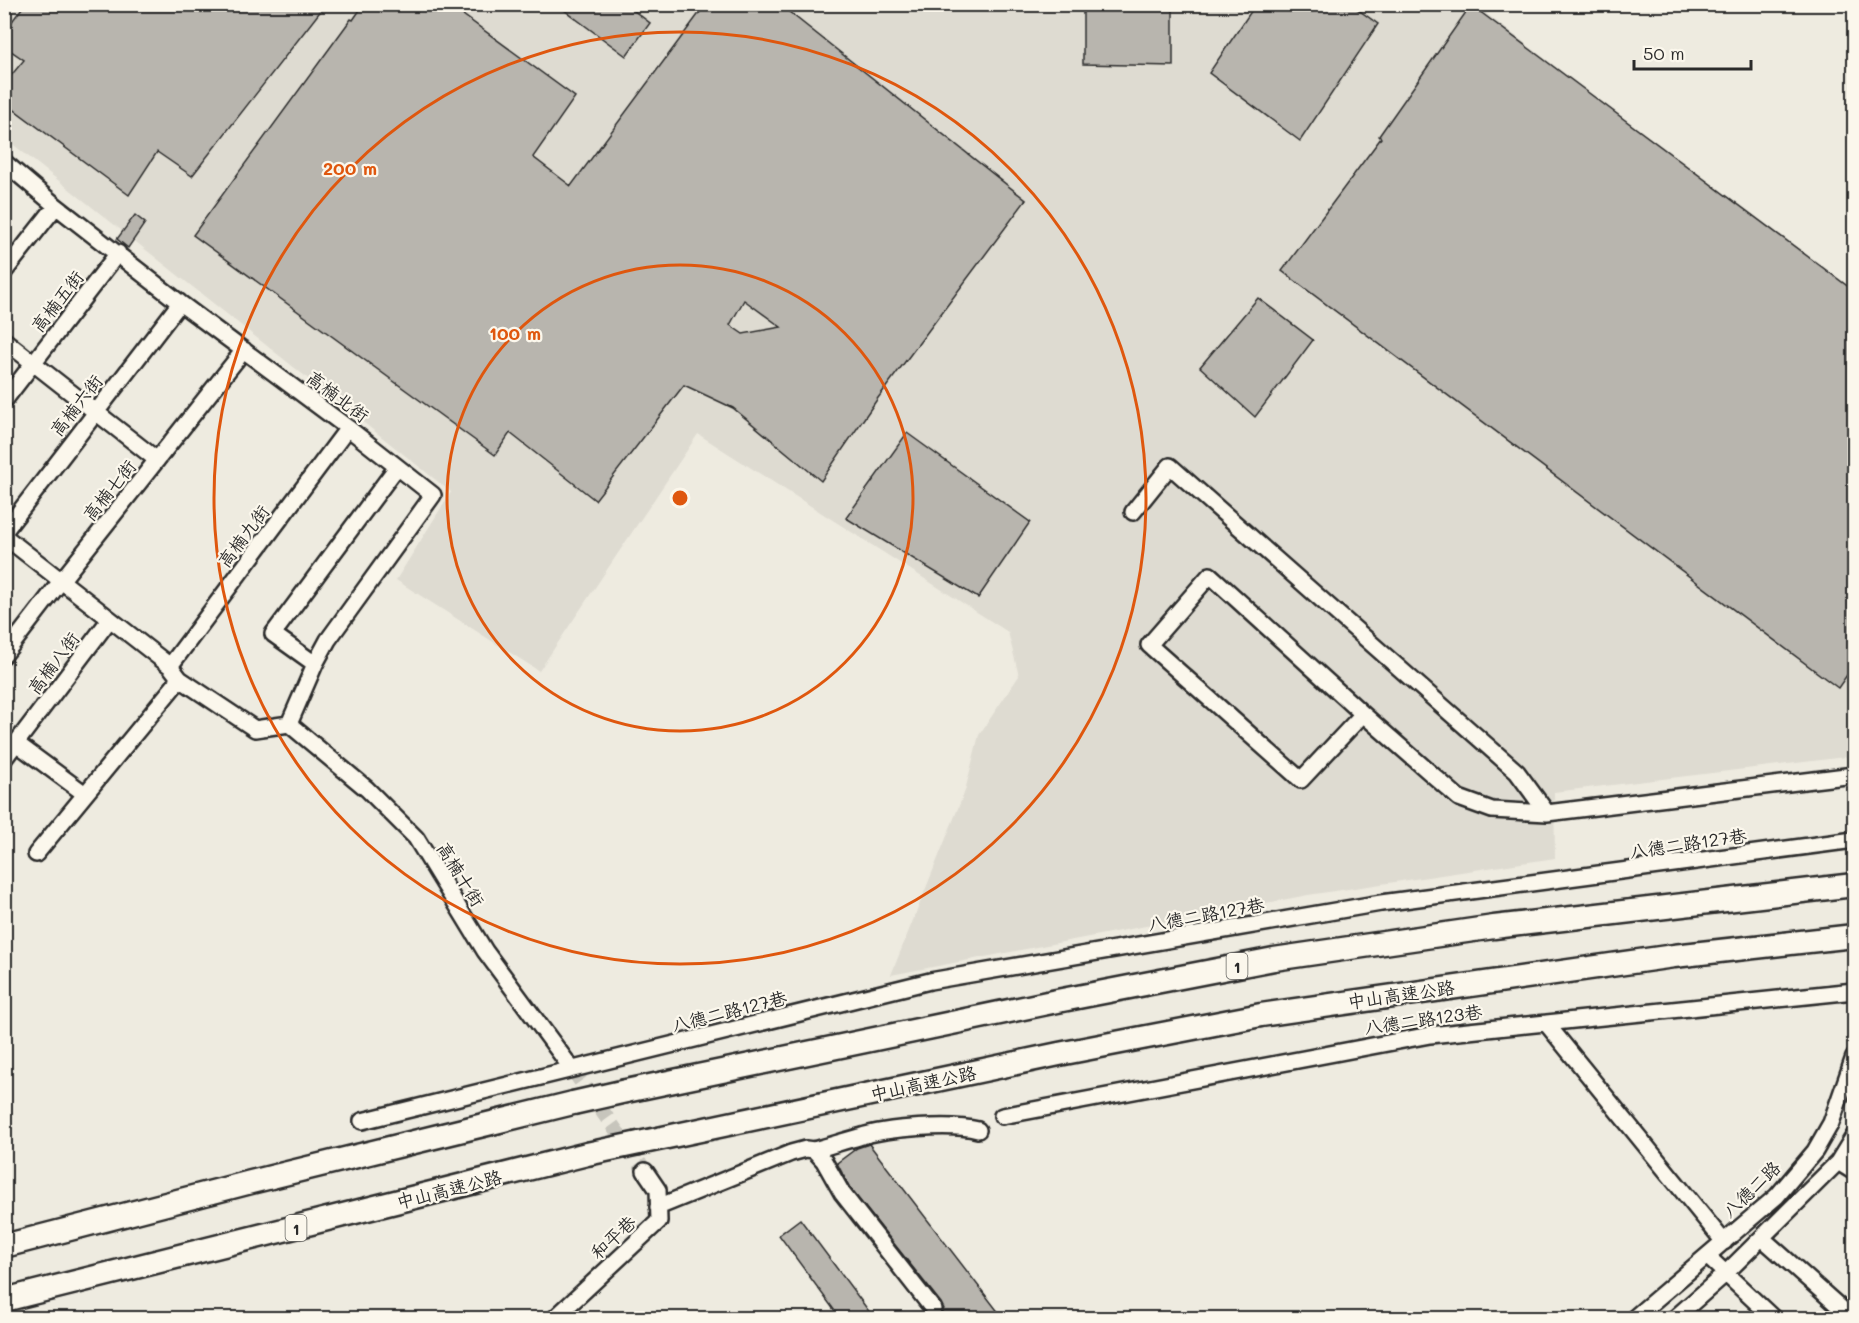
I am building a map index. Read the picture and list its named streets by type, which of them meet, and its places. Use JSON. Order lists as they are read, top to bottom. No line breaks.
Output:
{"streets":{"highway":["1","中山高速公路"],"street":["高楠五街","高楠北街","高楠六街","高楠七街","高楠九街","高楠八街","八德二路127巷","高楠十街","八德二路123巷","八德二路","和平巷"]},"crossings":[["高楠五街","高楠北街"],["高楠北街","高楠六街"],["高楠北街","高楠七街"],["高楠北街","高楠九街"],["高楠北街","高楠十街"],["八德二路127巷","高楠十街"]],"scale_bar":"50 m","rings":["200 m","100 m"]}
